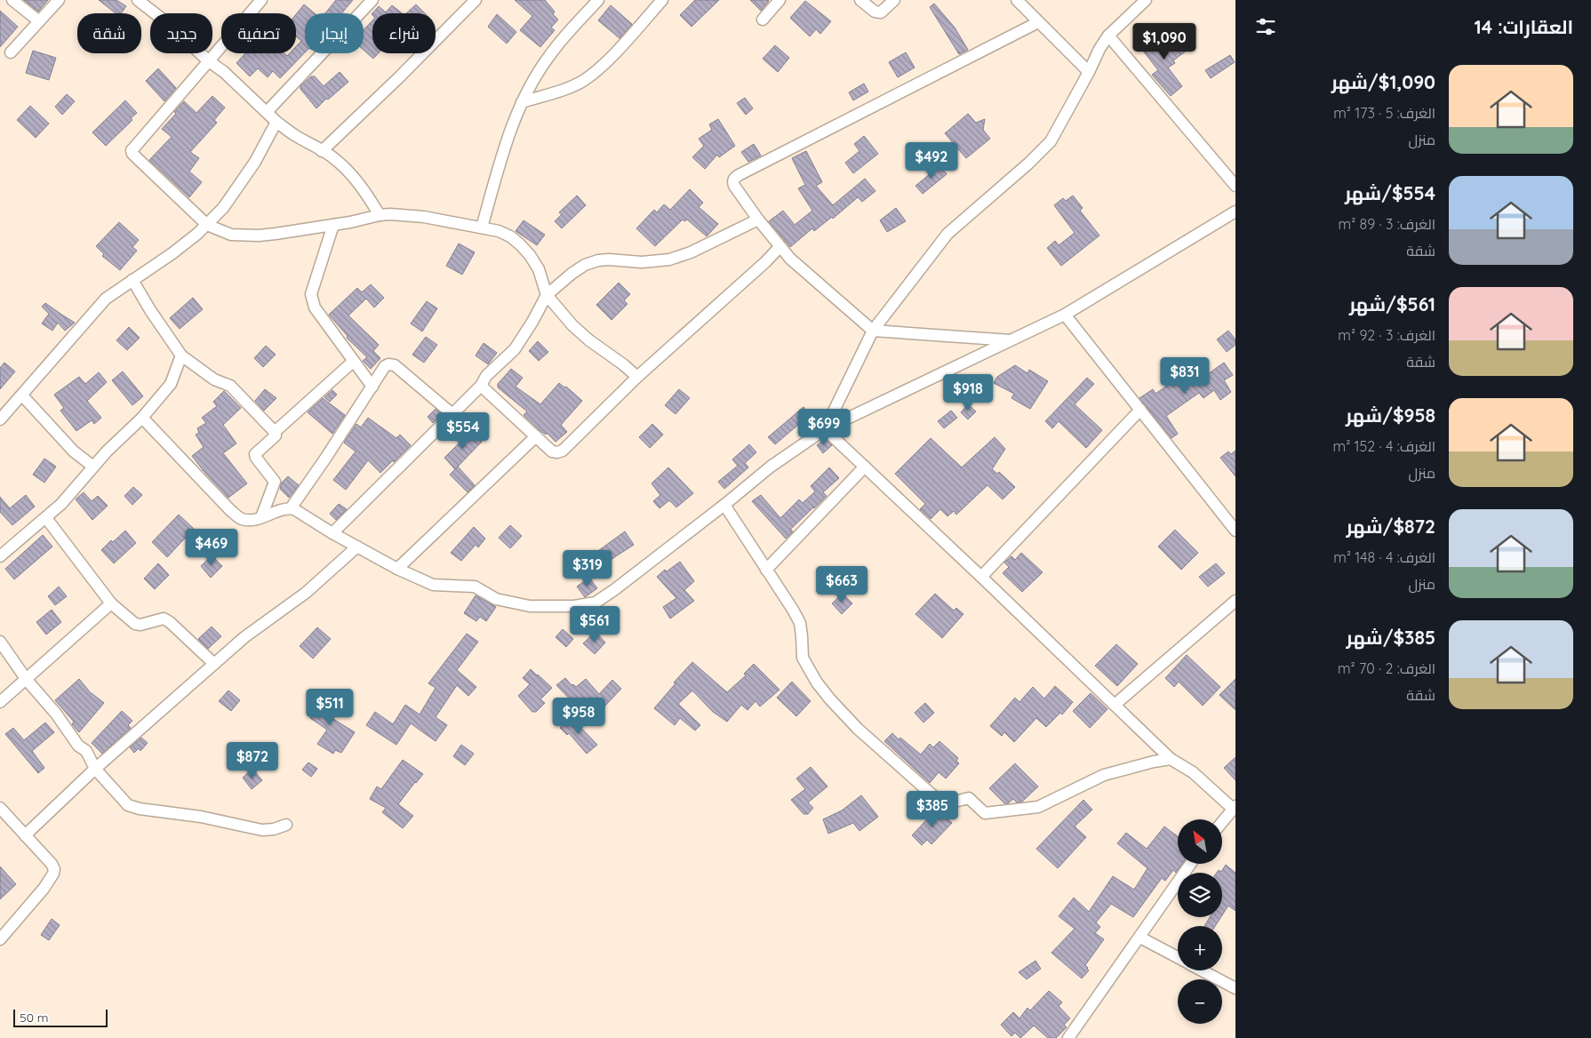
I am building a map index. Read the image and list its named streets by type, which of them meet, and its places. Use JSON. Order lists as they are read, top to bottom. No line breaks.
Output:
{"scale_bar":"50 m","north":"top left","page":{"heading":"العقارات: 14","chip":["شراء","إيجار","تصفية","جديد","شقة"],"price":["$1,090","$492","$831","$918","$699","$554","$469","$319","$663","$561","$511","$958","$872","$385"],"list":[{"name":"$1,090/شهر","note":"الغرف: 5 · 173 m² · منزل"},{"name":"$554/شهر","note":"الغرف: 3 · 89 m² · شقة"},{"name":"$561/شهر","note":"الغرف: 3 · 92 m² · شقة"},{"name":"$958/شهر","note":"الغرف: 4 · 152 m² · منزل"},{"name":"$872/شهر","note":"الغرف: 4 · 148 m² · منزل"},{"name":"$385/شهر","note":"الغرف: 2 · 70 m² · شقة"}],"map_buttons":["+","−"],"scale":"50 m"}}
